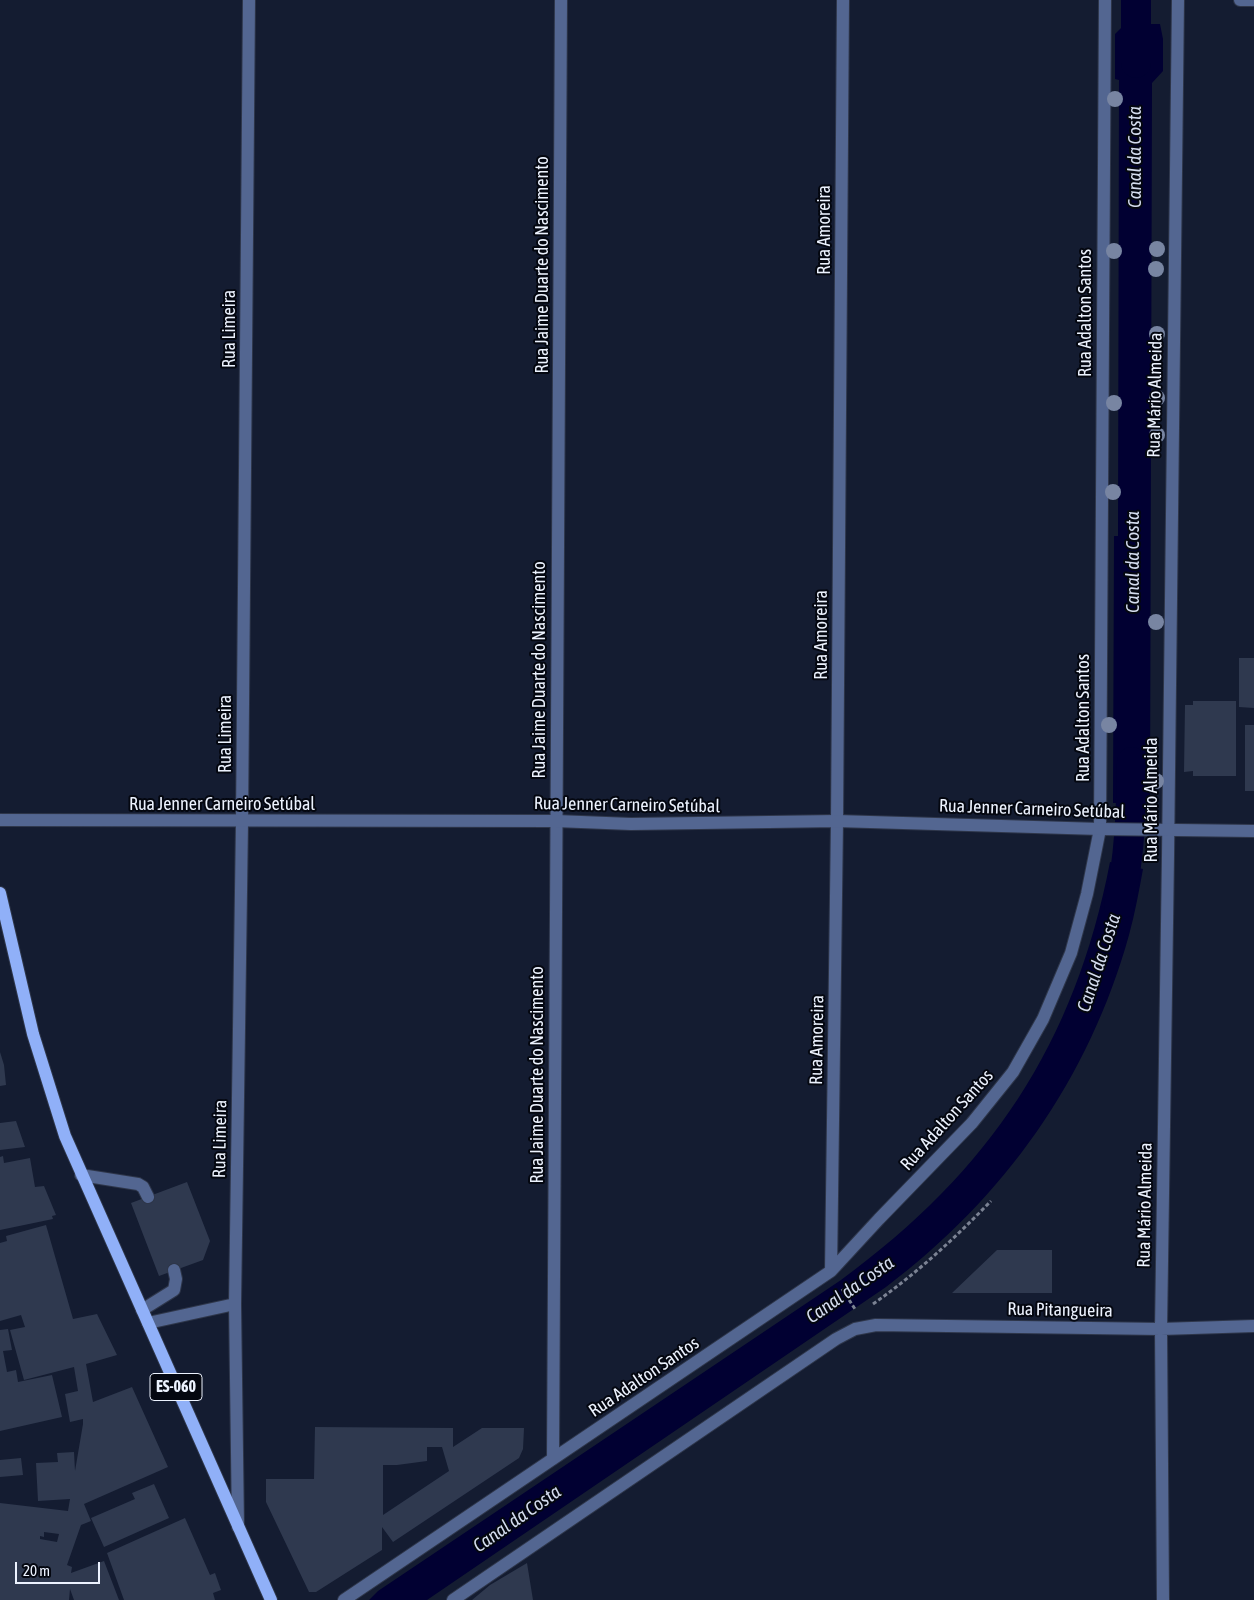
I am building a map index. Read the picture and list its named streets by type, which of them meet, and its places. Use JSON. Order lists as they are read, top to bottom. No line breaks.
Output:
{"streets":{"main road":["ES-060"],"street":["Rua Amoreira","Rua Jaime Duarte do Nascimento","Rua Adalton Santos","Rua Limeira","Rua Mário Almeida","Rua Jenner Carneiro Setúbal","Rua Pitangueira"]},"crossings":[["Rua Amoreira","Rua Adalton Santos"],["Rua Amoreira","Rua Jenner Carneiro Setúbal"],["Rua Jaime Duarte do Nascimento","Rua Adalton Santos"],["Rua Jaime Duarte do Nascimento","Rua Jenner Carneiro Setúbal"],["Rua Adalton Santos","Rua Jenner Carneiro Setúbal"],["Rua Limeira","Rua Jenner Carneiro Setúbal"],["Rua Limeira","ES-060"],["Rua Mário Almeida","Rua Jenner Carneiro Setúbal"],["Rua Mário Almeida","Rua Pitangueira"]],"water":["Canal da Costa"],"scale_bar":"20 m"}
